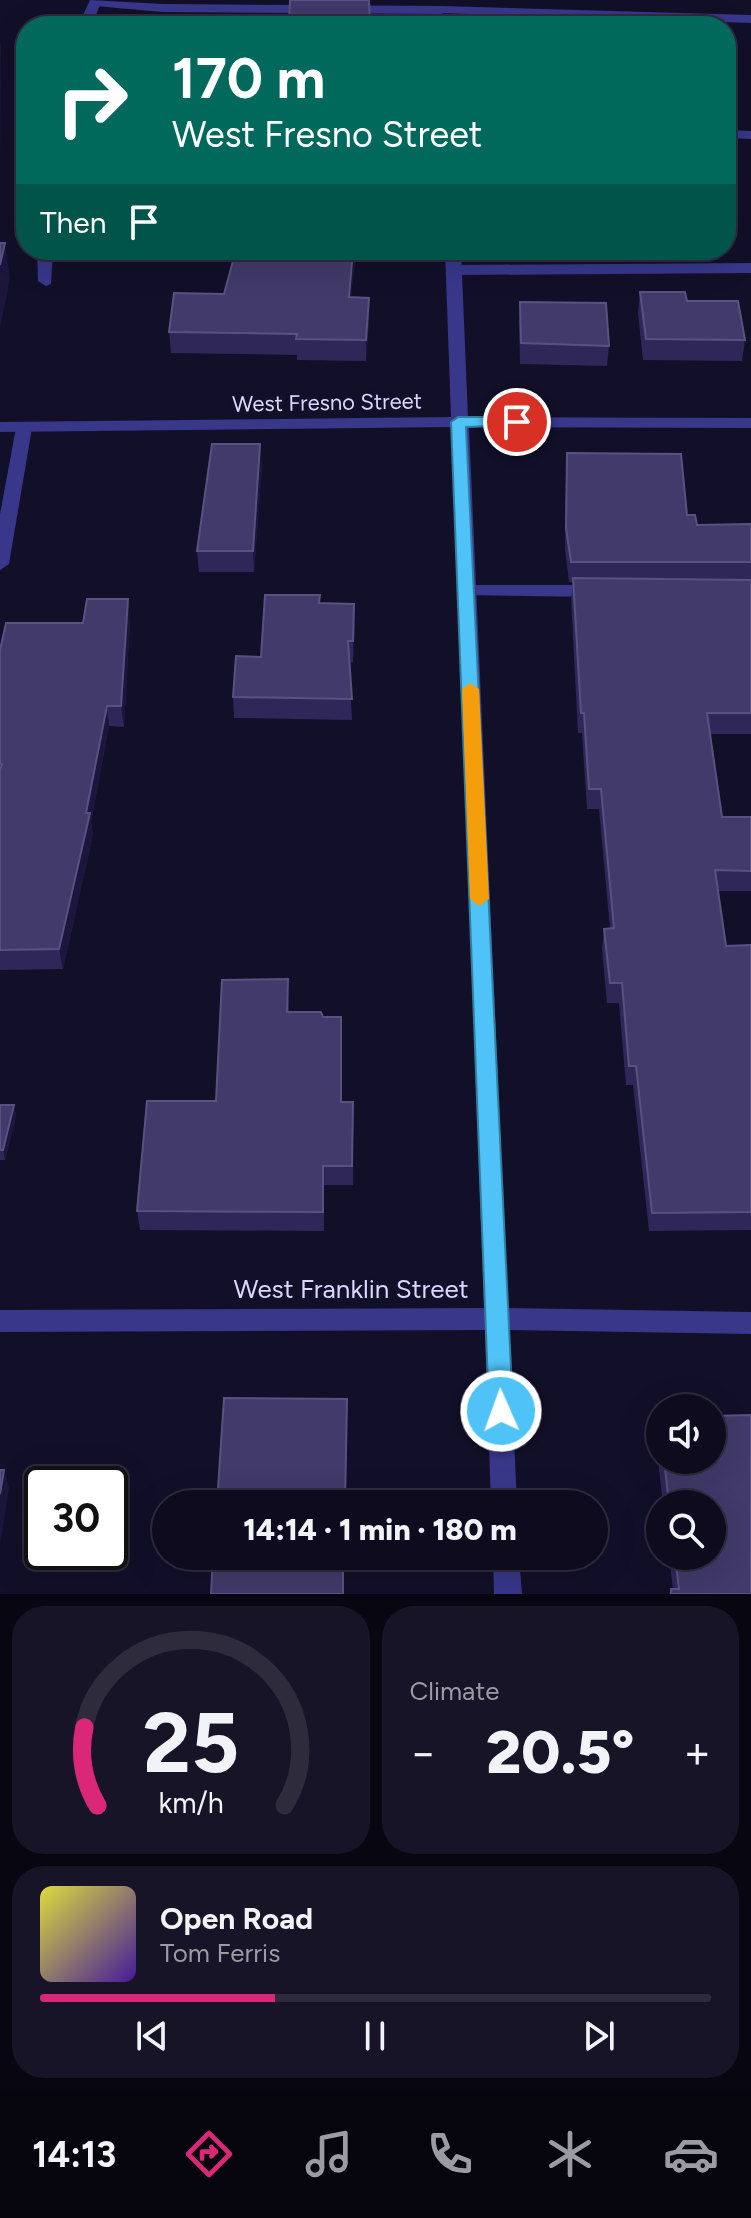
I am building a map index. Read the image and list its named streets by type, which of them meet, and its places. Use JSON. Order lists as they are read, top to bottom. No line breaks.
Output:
{"streets":{"street":["West Fresno Street","West Franklin Street"]},"page":{"turn":["170 m","West Fresno Street"],"then":"Then","limit":"30","trip":"14:14 · 1 min · 180 m","tile":"Climate","heat":["−","20.5°","+"],"song":["Open Road","Tom Ferris"],"tabs":"14:13","gauge":["25","km/h"]}}
